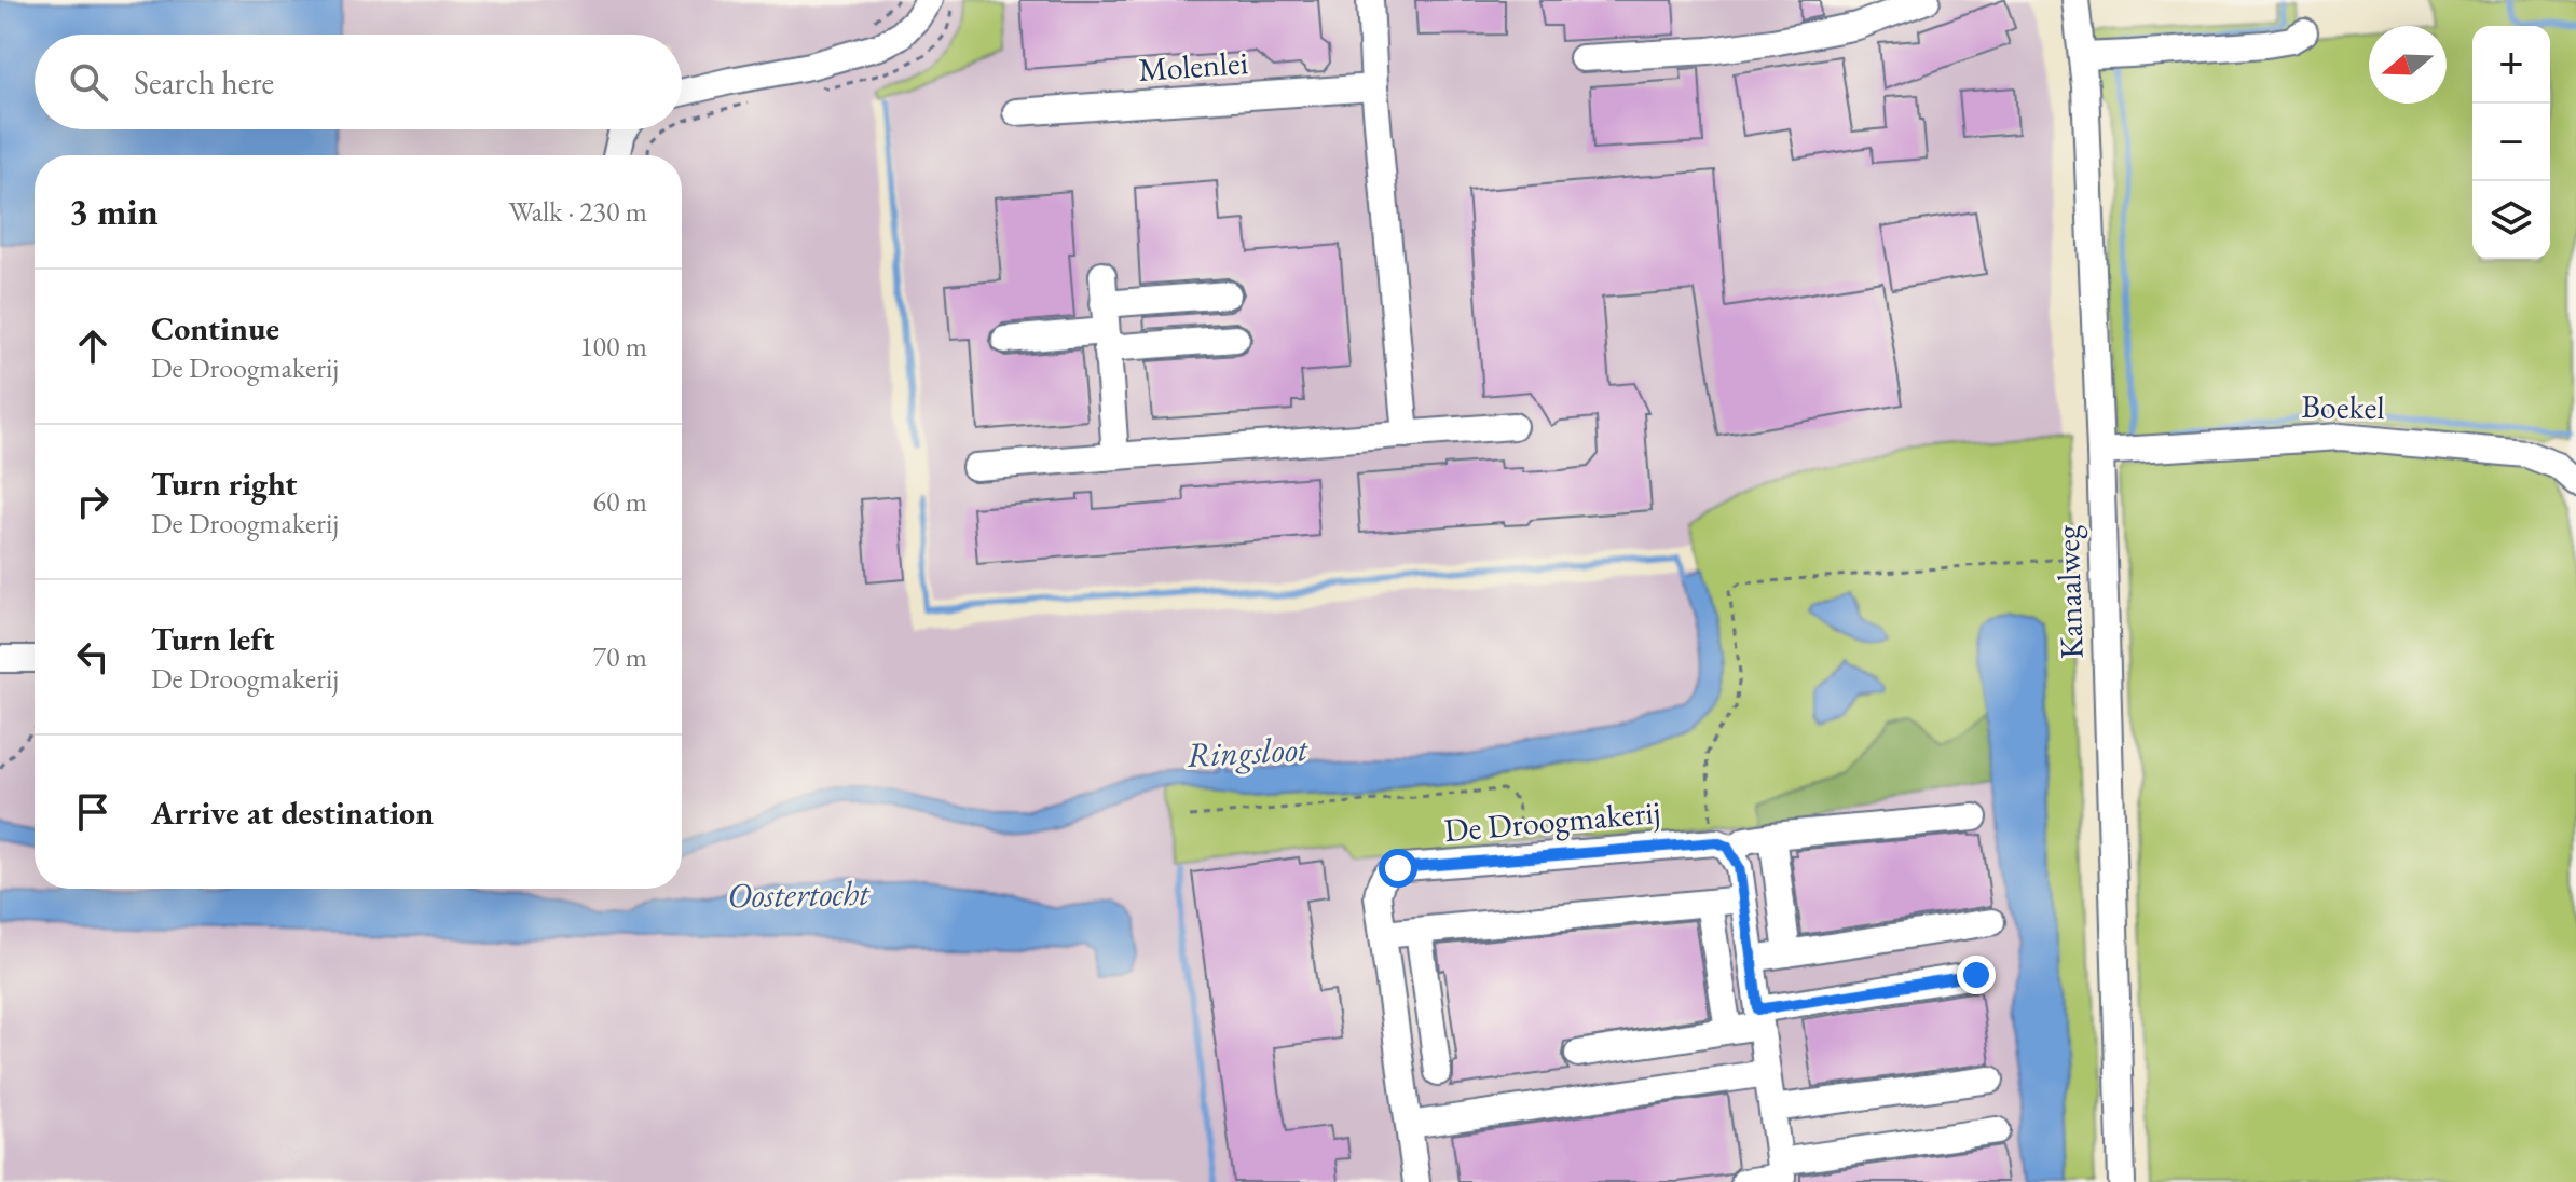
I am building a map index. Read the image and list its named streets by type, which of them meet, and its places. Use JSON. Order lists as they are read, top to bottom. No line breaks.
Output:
{"streets":{"street":["Molenlei","Boekel","Kanaalweg","De Droogmakerij"]},"crossings":[["Boekel","Kanaalweg"]],"water":["Ringsloot","Oostertocht"],"north":"left","page":{"map_buttons":["+","−"],"search":"Search here","heading":["3 min","Walk · 230 m"],"list":[["Continue","De Droogmakerij","100 m"],["Turn right","De Droogmakerij","60 m"],["Turn left","De Droogmakerij","70 m"],"Arrive at destination"]}}
